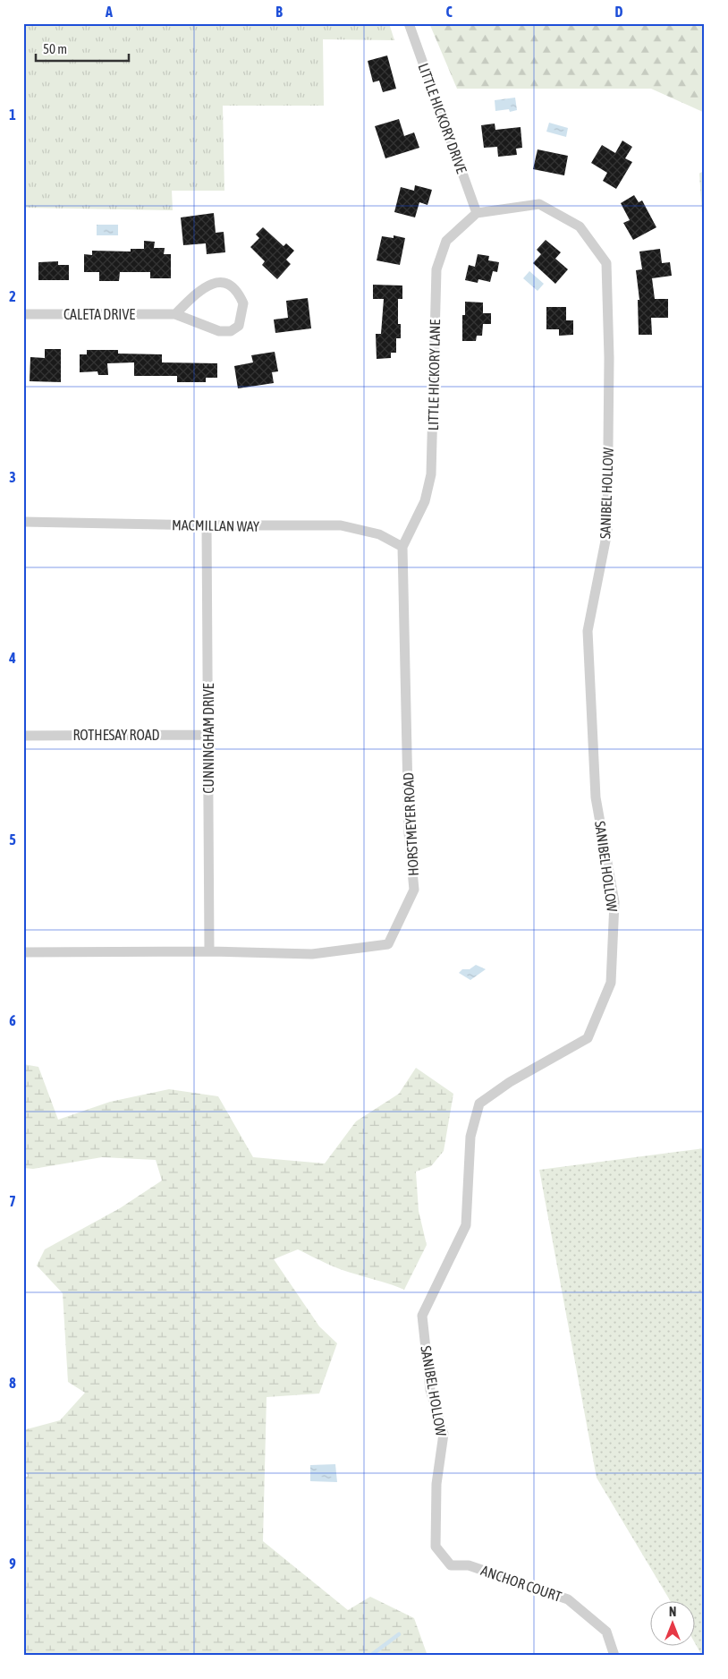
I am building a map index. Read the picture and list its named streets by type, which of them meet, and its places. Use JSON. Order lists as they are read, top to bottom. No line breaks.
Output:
{"streets":{"street":["LITTLE HICKORY DRIVE","CALETA DRIVE","LITTLE HICKORY LANE","SANIBEL HOLLOW","MACMILLAN WAY","ROTHESAY ROAD","CUNNINGHAM DRIVE","HORSTMEYER ROAD","ANCHOR COURT"]},"crossings":[["LITTLE HICKORY DRIVE","LITTLE HICKORY LANE"],["LITTLE HICKORY DRIVE","SANIBEL HOLLOW"],["LITTLE HICKORY LANE","SANIBEL HOLLOW"],["LITTLE HICKORY LANE","MACMILLAN WAY"],["LITTLE HICKORY LANE","HORSTMEYER ROAD"],["SANIBEL HOLLOW","ANCHOR COURT"],["MACMILLAN WAY","CUNNINGHAM DRIVE"],["MACMILLAN WAY","HORSTMEYER ROAD"],["ROTHESAY ROAD","CUNNINGHAM DRIVE"],["CUNNINGHAM DRIVE","HORSTMEYER ROAD"]],"scale_bar":"50 m","north":"top","grid":{"columns":["A","B","C","D"],"rows":["1","2","3","4","5","6","7","8","9"]}}
